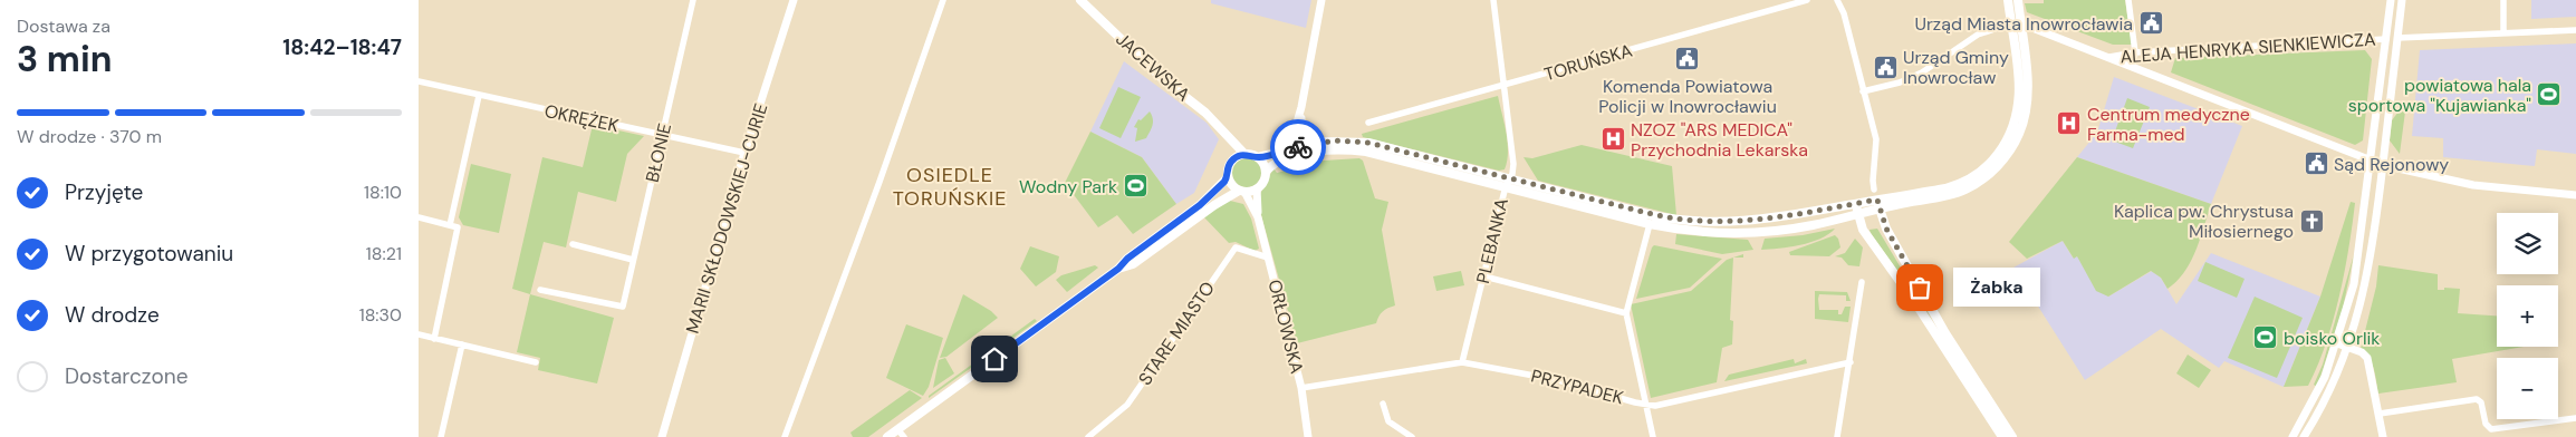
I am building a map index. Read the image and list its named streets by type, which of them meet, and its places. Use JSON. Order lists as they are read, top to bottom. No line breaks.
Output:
{"streets":{"main road":["JACEWSKA"],"street":["ALEJA HENRYKA SIENKIEWICZA","TORUŃSKA","OKRĘŻEK","BŁONIE","MARII SKŁODOWSKIEJ-CURIE","PLEBANKA","ORŁOWSKA","STARE MIASTO","PRZYPADEK"]},"crossings":[["TORUŃSKA","PLEBANKA"],["JACEWSKA","ORŁOWSKA"],["OKRĘŻEK","BŁONIE"],["OKRĘŻEK","MARII SKŁODOWSKIEJ-CURIE"],["PLEBANKA","PRZYPADEK"],["ORŁOWSKA","STARE MIASTO"],["ORŁOWSKA","PRZYPADEK"]],"districts":["OSIEDLE TORUŃSKIE"],"places":{"public building":["Urząd Miasta Inowrocławia","Komenda Powiatowa Policji w Inowrocławiu","Urząd Gminy Inowrocław","Sąd Rejonowy"],"sports":["powiatowa hala sportowa \"Kujawianka\"","Wodny Park","boisko Orlik"],"hospital":["Centrum medyczne Farma-med","NZOZ \"ARS MEDICA\" Przychodnia Lekarska"],"church":["Kaplica pw. Chrystusa Miłosiernego"],"other":["Żabka"]},"page":{"heading":["3 min","Dostawa za","18:42–18:47"],"bar":"W drodze · 370 m","list":[["Przyjęte","18:10"],["W przygotowaniu","18:21"],["W drodze","18:30"],"Dostarczone"],"map_buttons":["+","−"],"bubble":"Żabka"}}
